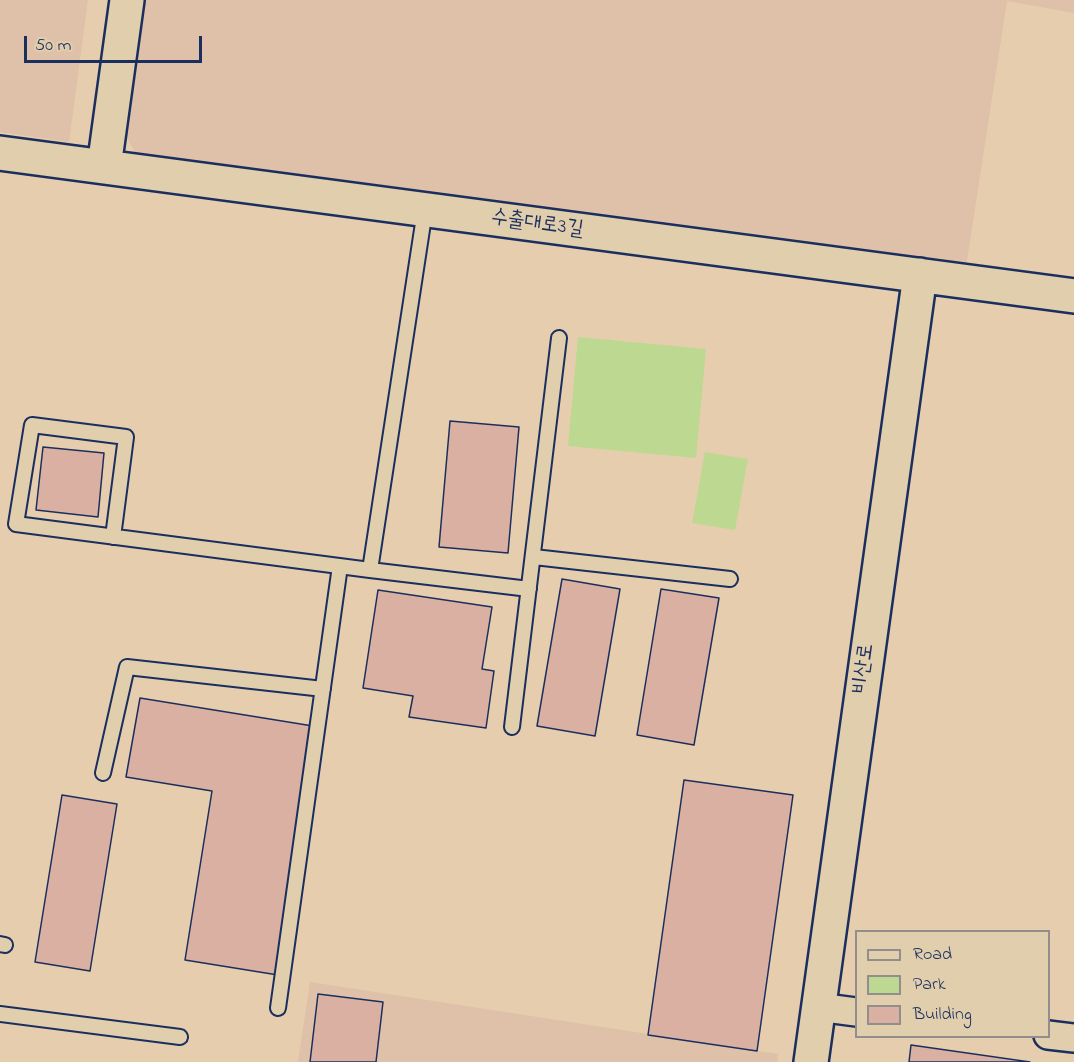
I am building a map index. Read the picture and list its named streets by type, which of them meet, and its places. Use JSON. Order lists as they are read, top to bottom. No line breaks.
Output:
{"streets":{"street":["수출대로3길","비산로"]},"crossings":[["수출대로3길","비산로"]],"legend":["Road","Park","Building"],"scale_bar":"50 m"}
